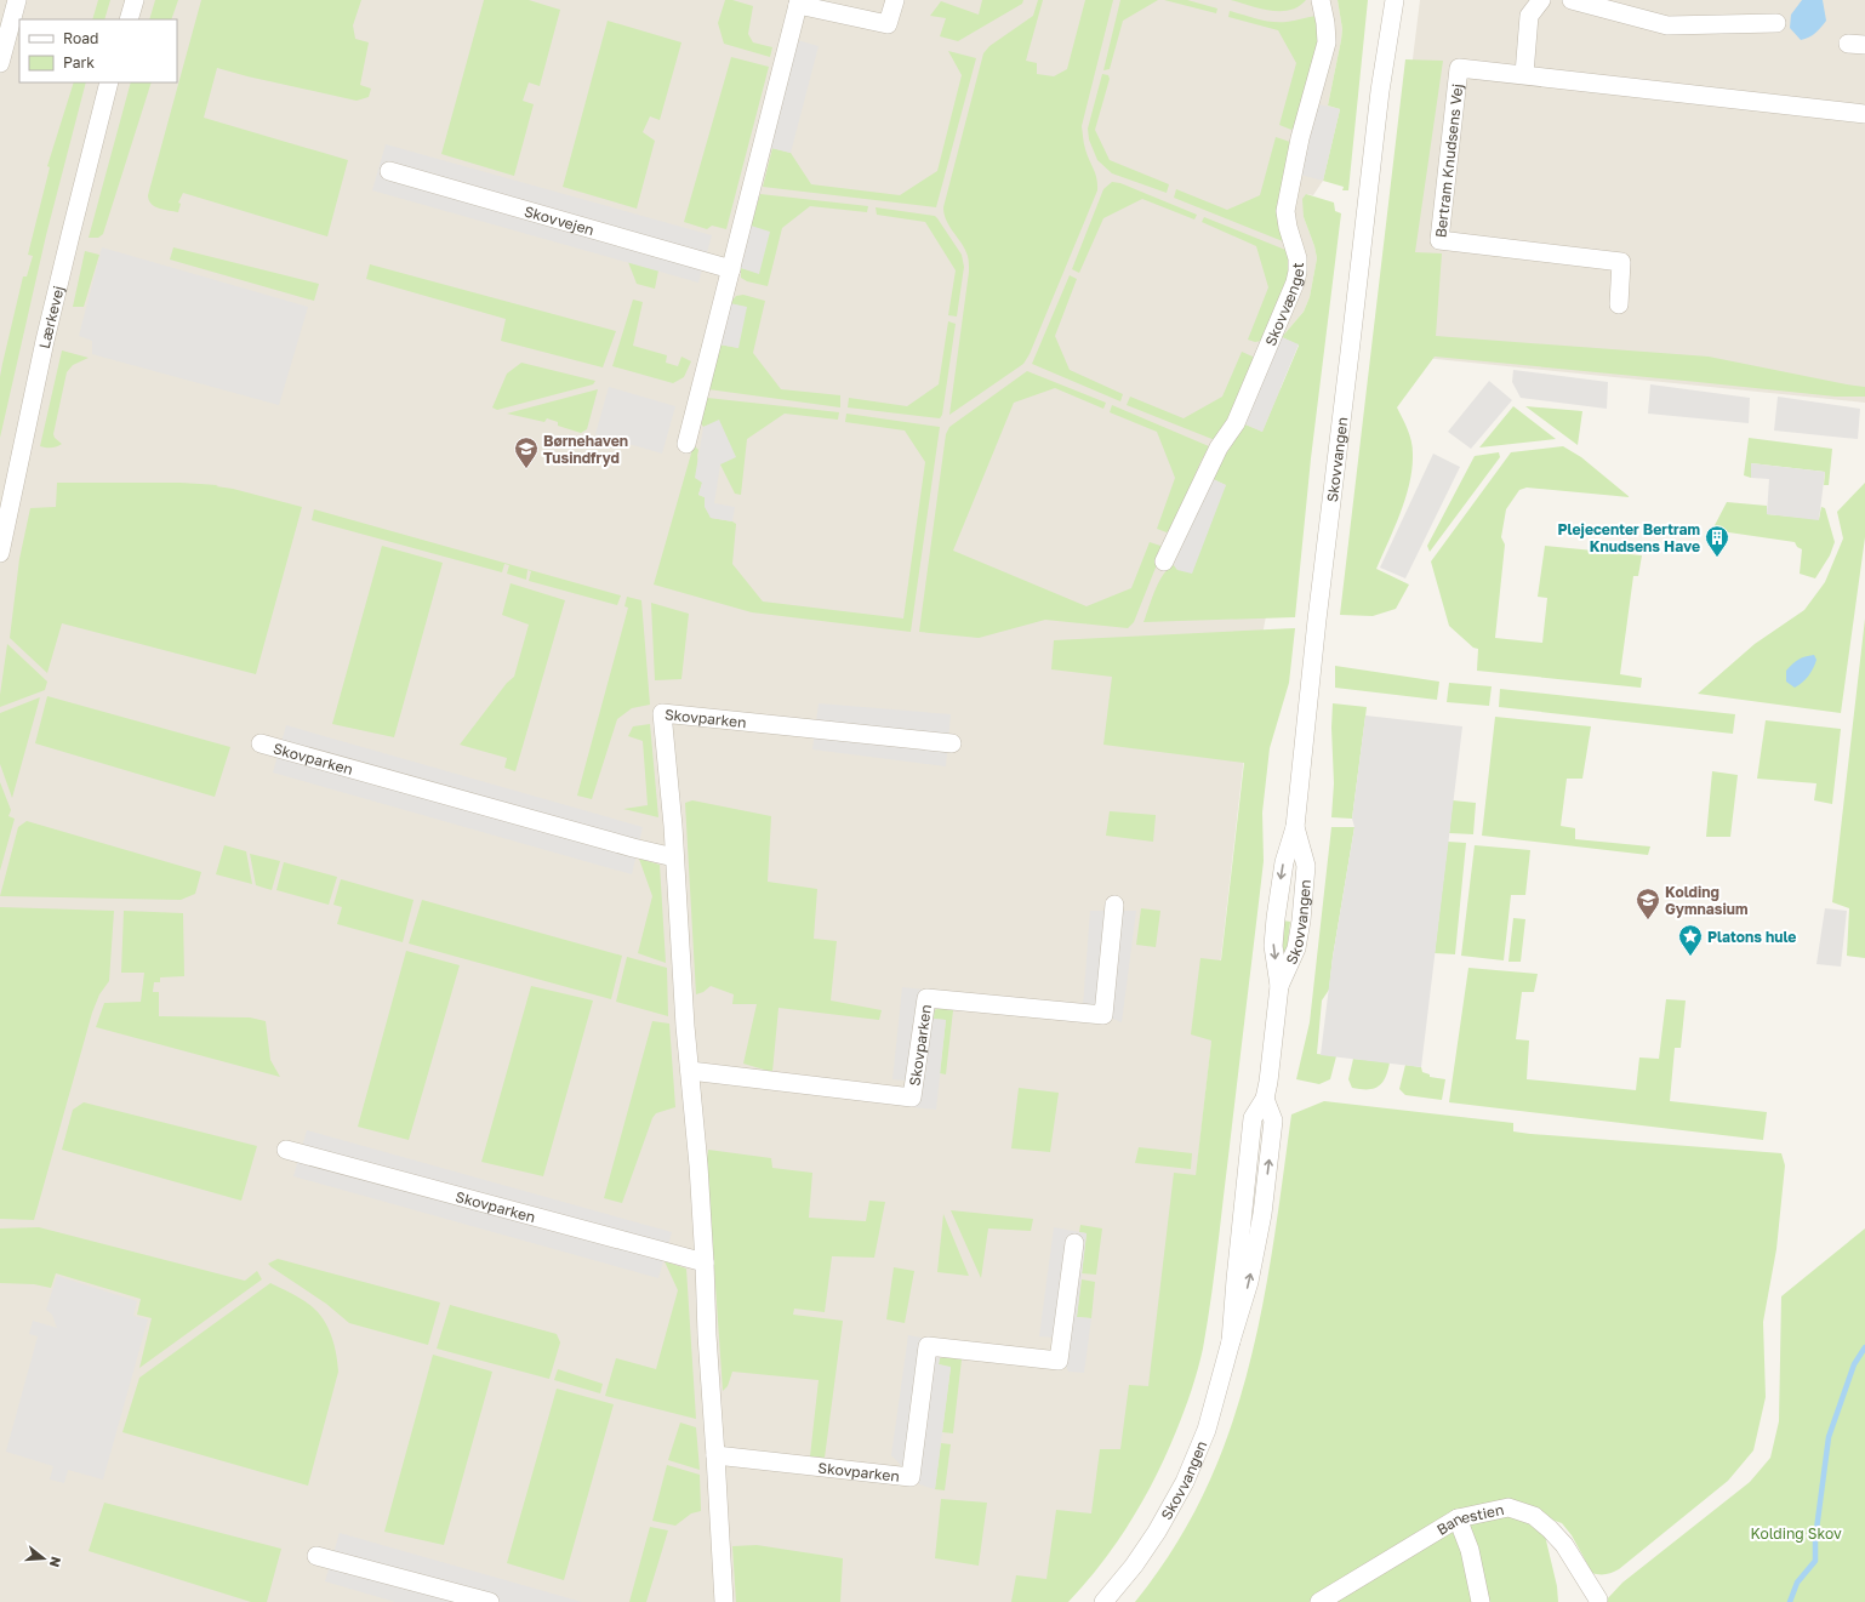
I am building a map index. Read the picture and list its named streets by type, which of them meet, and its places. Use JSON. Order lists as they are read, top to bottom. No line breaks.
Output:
{"streets":{"street":["Bertram Knudsens Vej","Skovvejen","Skovvænget","Lærkevej","Skovvangen","Skovparken","Banestien"]},"parks":["Kolding Skov"],"places":{"school or university":["Børnehaven Tusindfryd","Kolding Gymnasium"],"building":["Plejecenter Bertram Knudsens Have"],"place":["Platons hule"]},"legend":["Road","Park"],"north":"right"}
